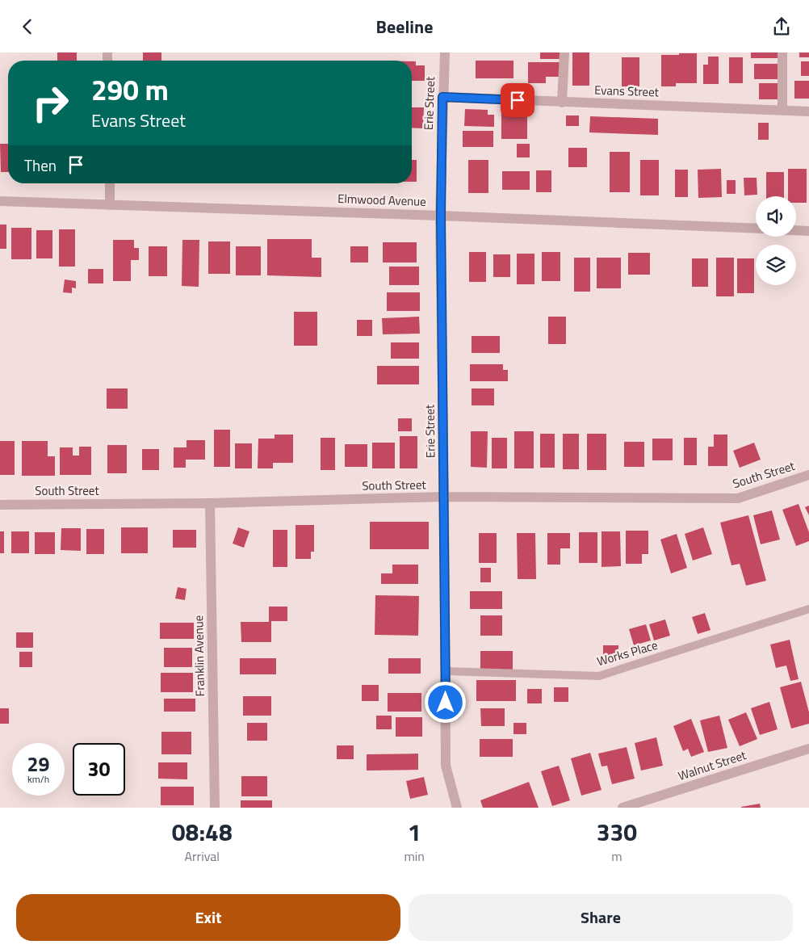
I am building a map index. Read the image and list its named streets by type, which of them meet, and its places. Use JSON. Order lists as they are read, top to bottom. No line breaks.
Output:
{"streets":{"street":["Evans Street","Erie Street","Elmwood Avenue","South Street","Franklin Avenue","Walnut Street"],"lane":["Works Place"]},"crossings":[["Evans Street","Erie Street"],["Erie Street","Elmwood Avenue"],["Erie Street","South Street"],["Erie Street","Works Place"],["South Street","Franklin Avenue"]],"page":{"header":"Beeline","turn":["290 m","Evans Street"],"then":"Then","speed":"29 km/h","limit":"30","eta":["08:48","Arrival","1","min","330","m"],"buttons":["Exit","Share"]}}
